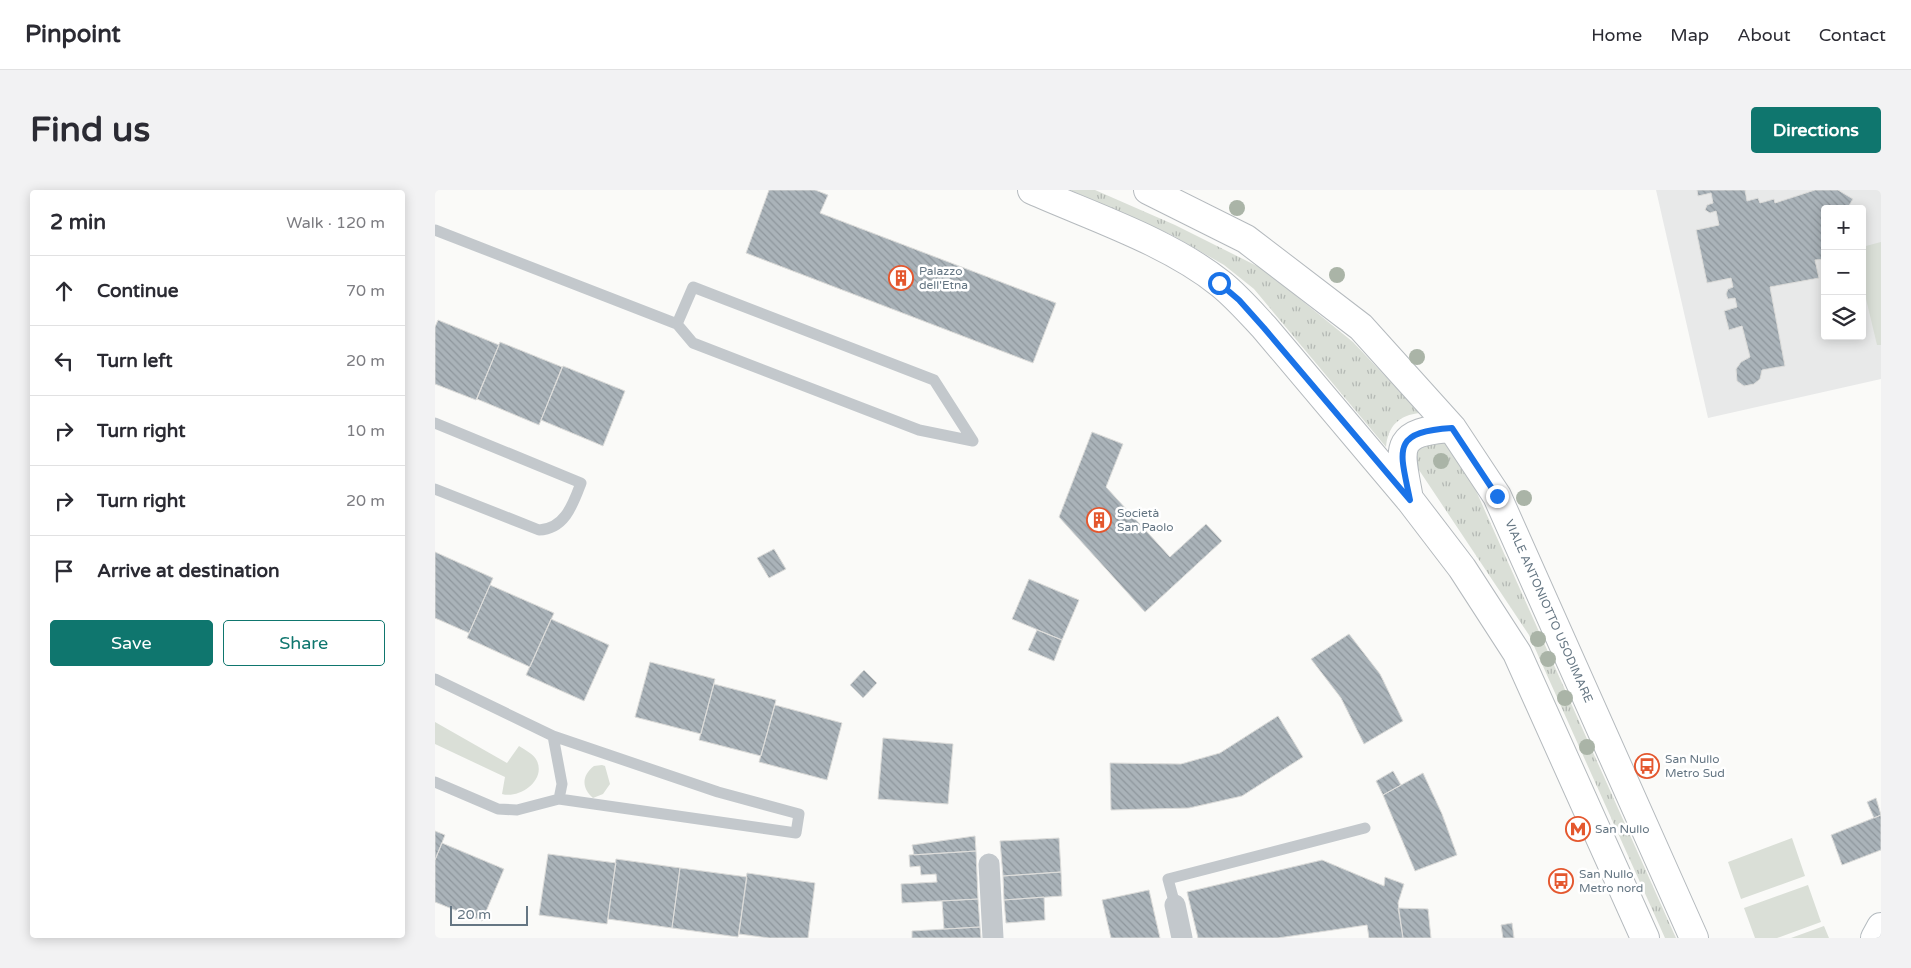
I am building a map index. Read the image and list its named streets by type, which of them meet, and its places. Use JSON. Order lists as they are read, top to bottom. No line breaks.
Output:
{"streets":{"main road":["VIALE ANTONIOTTO USODIMARE"]},"places":{"building":["Palazzo dell'Etna","Società San Paolo"],"bus stop":["San Nullo Metro Sud","San Nullo Metro nord"],"metro station":["San Nullo"]},"scale_bar":"20 m","page":{"header":"Pinpoint","nav":["Home","Map","About","Contact"],"buttons":["Directions",["Save","Share"]],"title":"Find us","heading":["2 min","Walk · 120 m"],"map_buttons":["+","−"],"list":[["Continue","70 m"],["Turn left","20 m"],["Turn right","10 m"],["Turn right","20 m"],"Arrive at destination"],"scale":"20 m"}}
